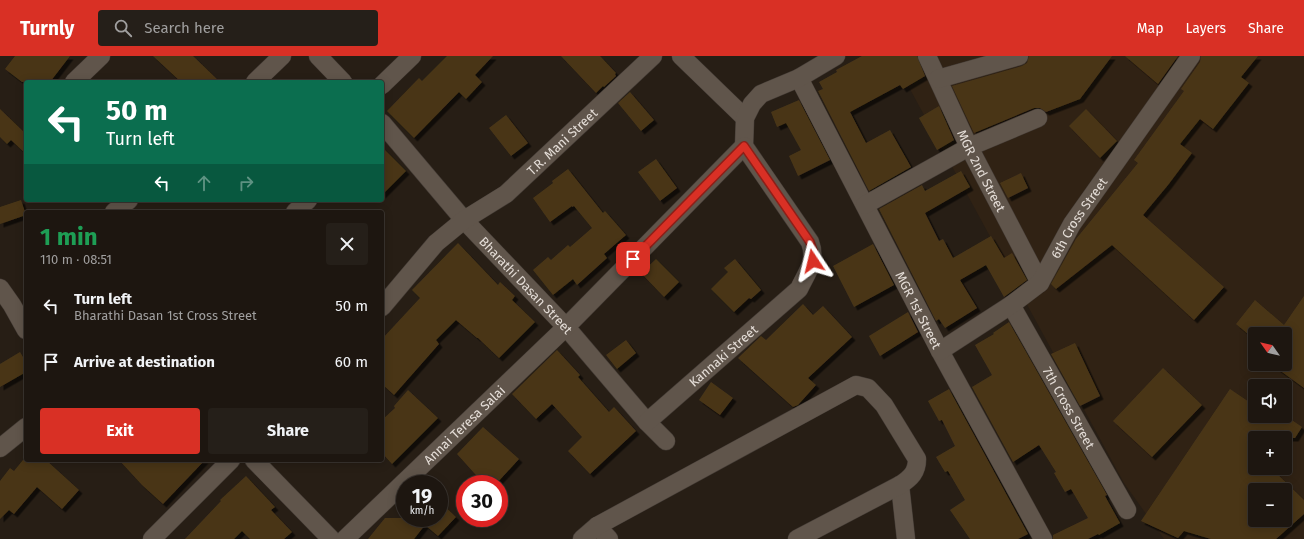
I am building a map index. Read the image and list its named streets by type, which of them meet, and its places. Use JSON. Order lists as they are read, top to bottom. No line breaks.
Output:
{"streets":{"street":["T.R. Mani Street","MGR 2nd Street","6th Cross Street","Bharathi Dasan Street","MGR 1st Street","Kannaki Street","7th Cross Street","Annai Teresa Salai"]},"crossings":[["T.R. Mani Street","Bharathi Dasan Street"],["MGR 2nd Street","6th Cross Street"],["6th Cross Street","MGR 1st Street"],["6th Cross Street","7th Cross Street"],["Bharathi Dasan Street","Kannaki Street"],["Bharathi Dasan Street","Annai Teresa Salai"],["Kannaki Street","Annai Teresa Salai"]],"north":"top left","page":{"header":"Turnly","search":"Search here","nav":["Map","Layers","Share"],"turn":["50 m","Turn left"],"heading":["1 min","110 m · 08:51"],"list":[{"name":"Turn left","note":"Bharathi Dasan 1st Cross Street","value":"50 m"},{"name":"Arrive at destination","value":"60 m"}],"map_buttons":["+","−"],"buttons":["Exit","Share"],"speed":"19 km/h","limit":"30"}}
